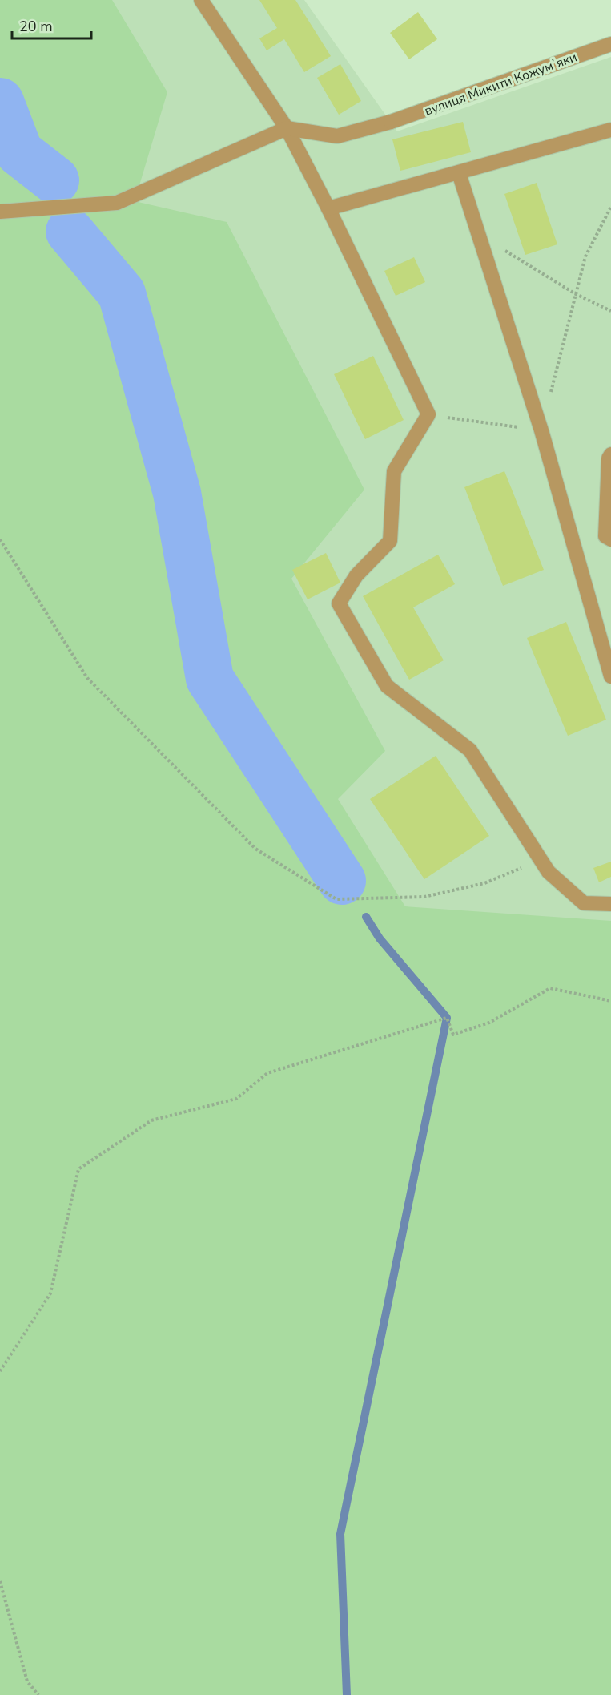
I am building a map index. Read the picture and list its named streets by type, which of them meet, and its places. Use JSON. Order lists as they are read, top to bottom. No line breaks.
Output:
{"streets":{"street":["вулиця Микити Кожумʼяки"]},"scale_bar":"20 m"}
